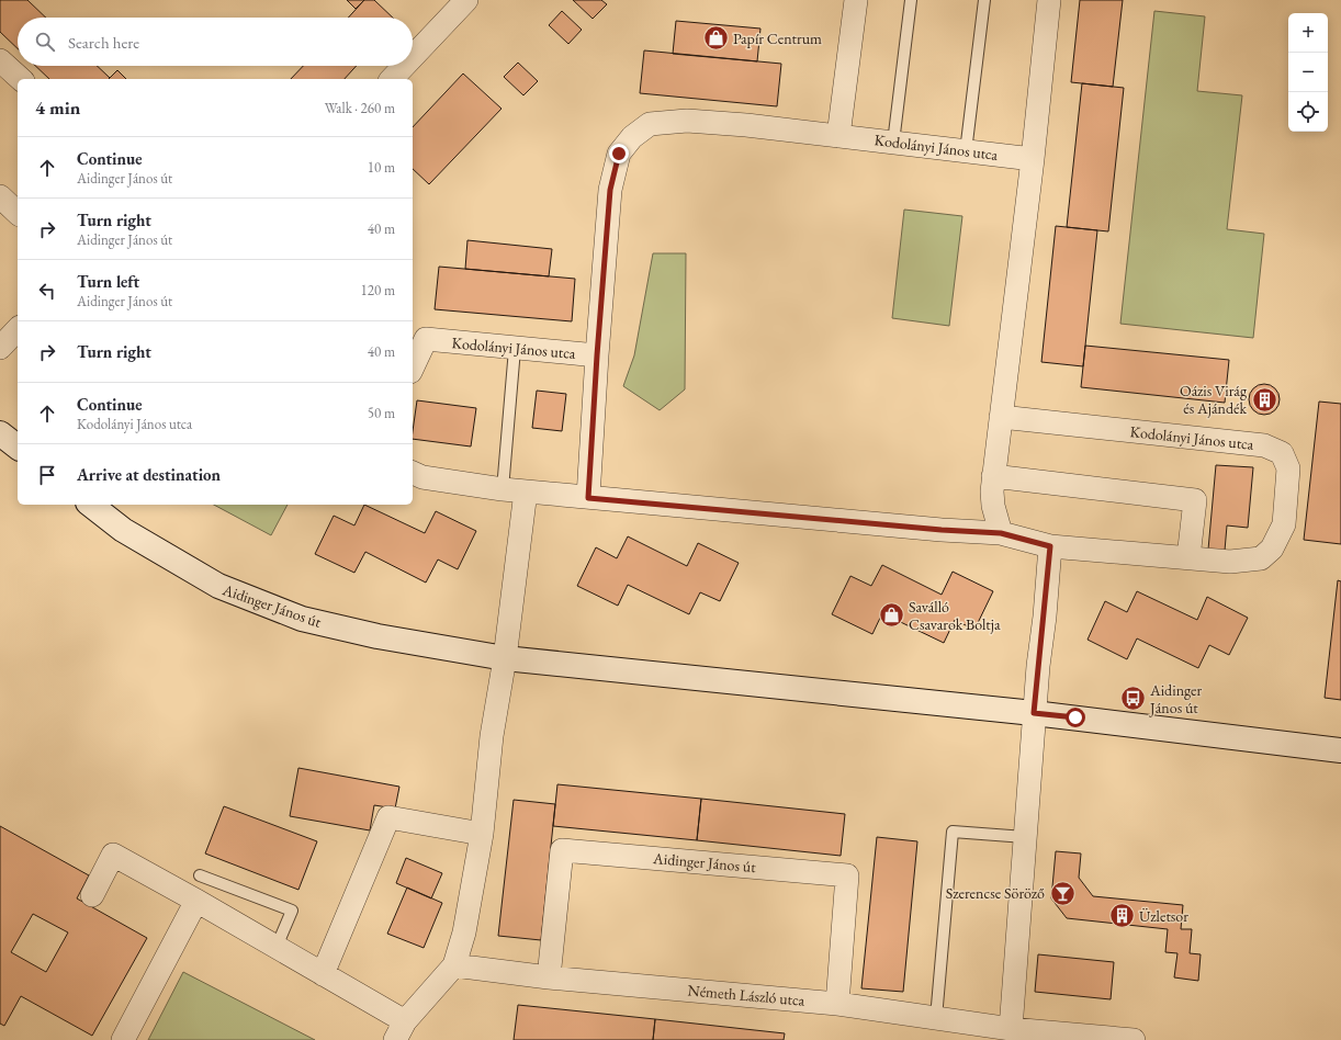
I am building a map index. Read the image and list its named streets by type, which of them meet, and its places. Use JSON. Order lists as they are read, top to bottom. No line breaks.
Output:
{"streets":{"street":["Kodolányi János utca","Aidinger János út","Németh László utca"]},"crossings":[["Aidinger János út","Németh László utca"]],"places":{"shop":["Papír Centrum","Saválló Csavarok Boltja"],"building":["Oázis Virág és Ajándék","Üzletsor"],"bus stop":["Aidinger János út"],"bar":["Szerencse Söröző"]},"page":{"map_buttons":["+","−"],"search":"Search here","heading":["4 min","Walk · 260 m"],"list":[["Continue","Aidinger János út","10 m"],["Turn right","Aidinger János út","40 m"],["Turn left","Aidinger János út","120 m"],["Turn right","40 m"],["Continue","Kodolányi János utca","50 m"],"Arrive at destination"]}}
